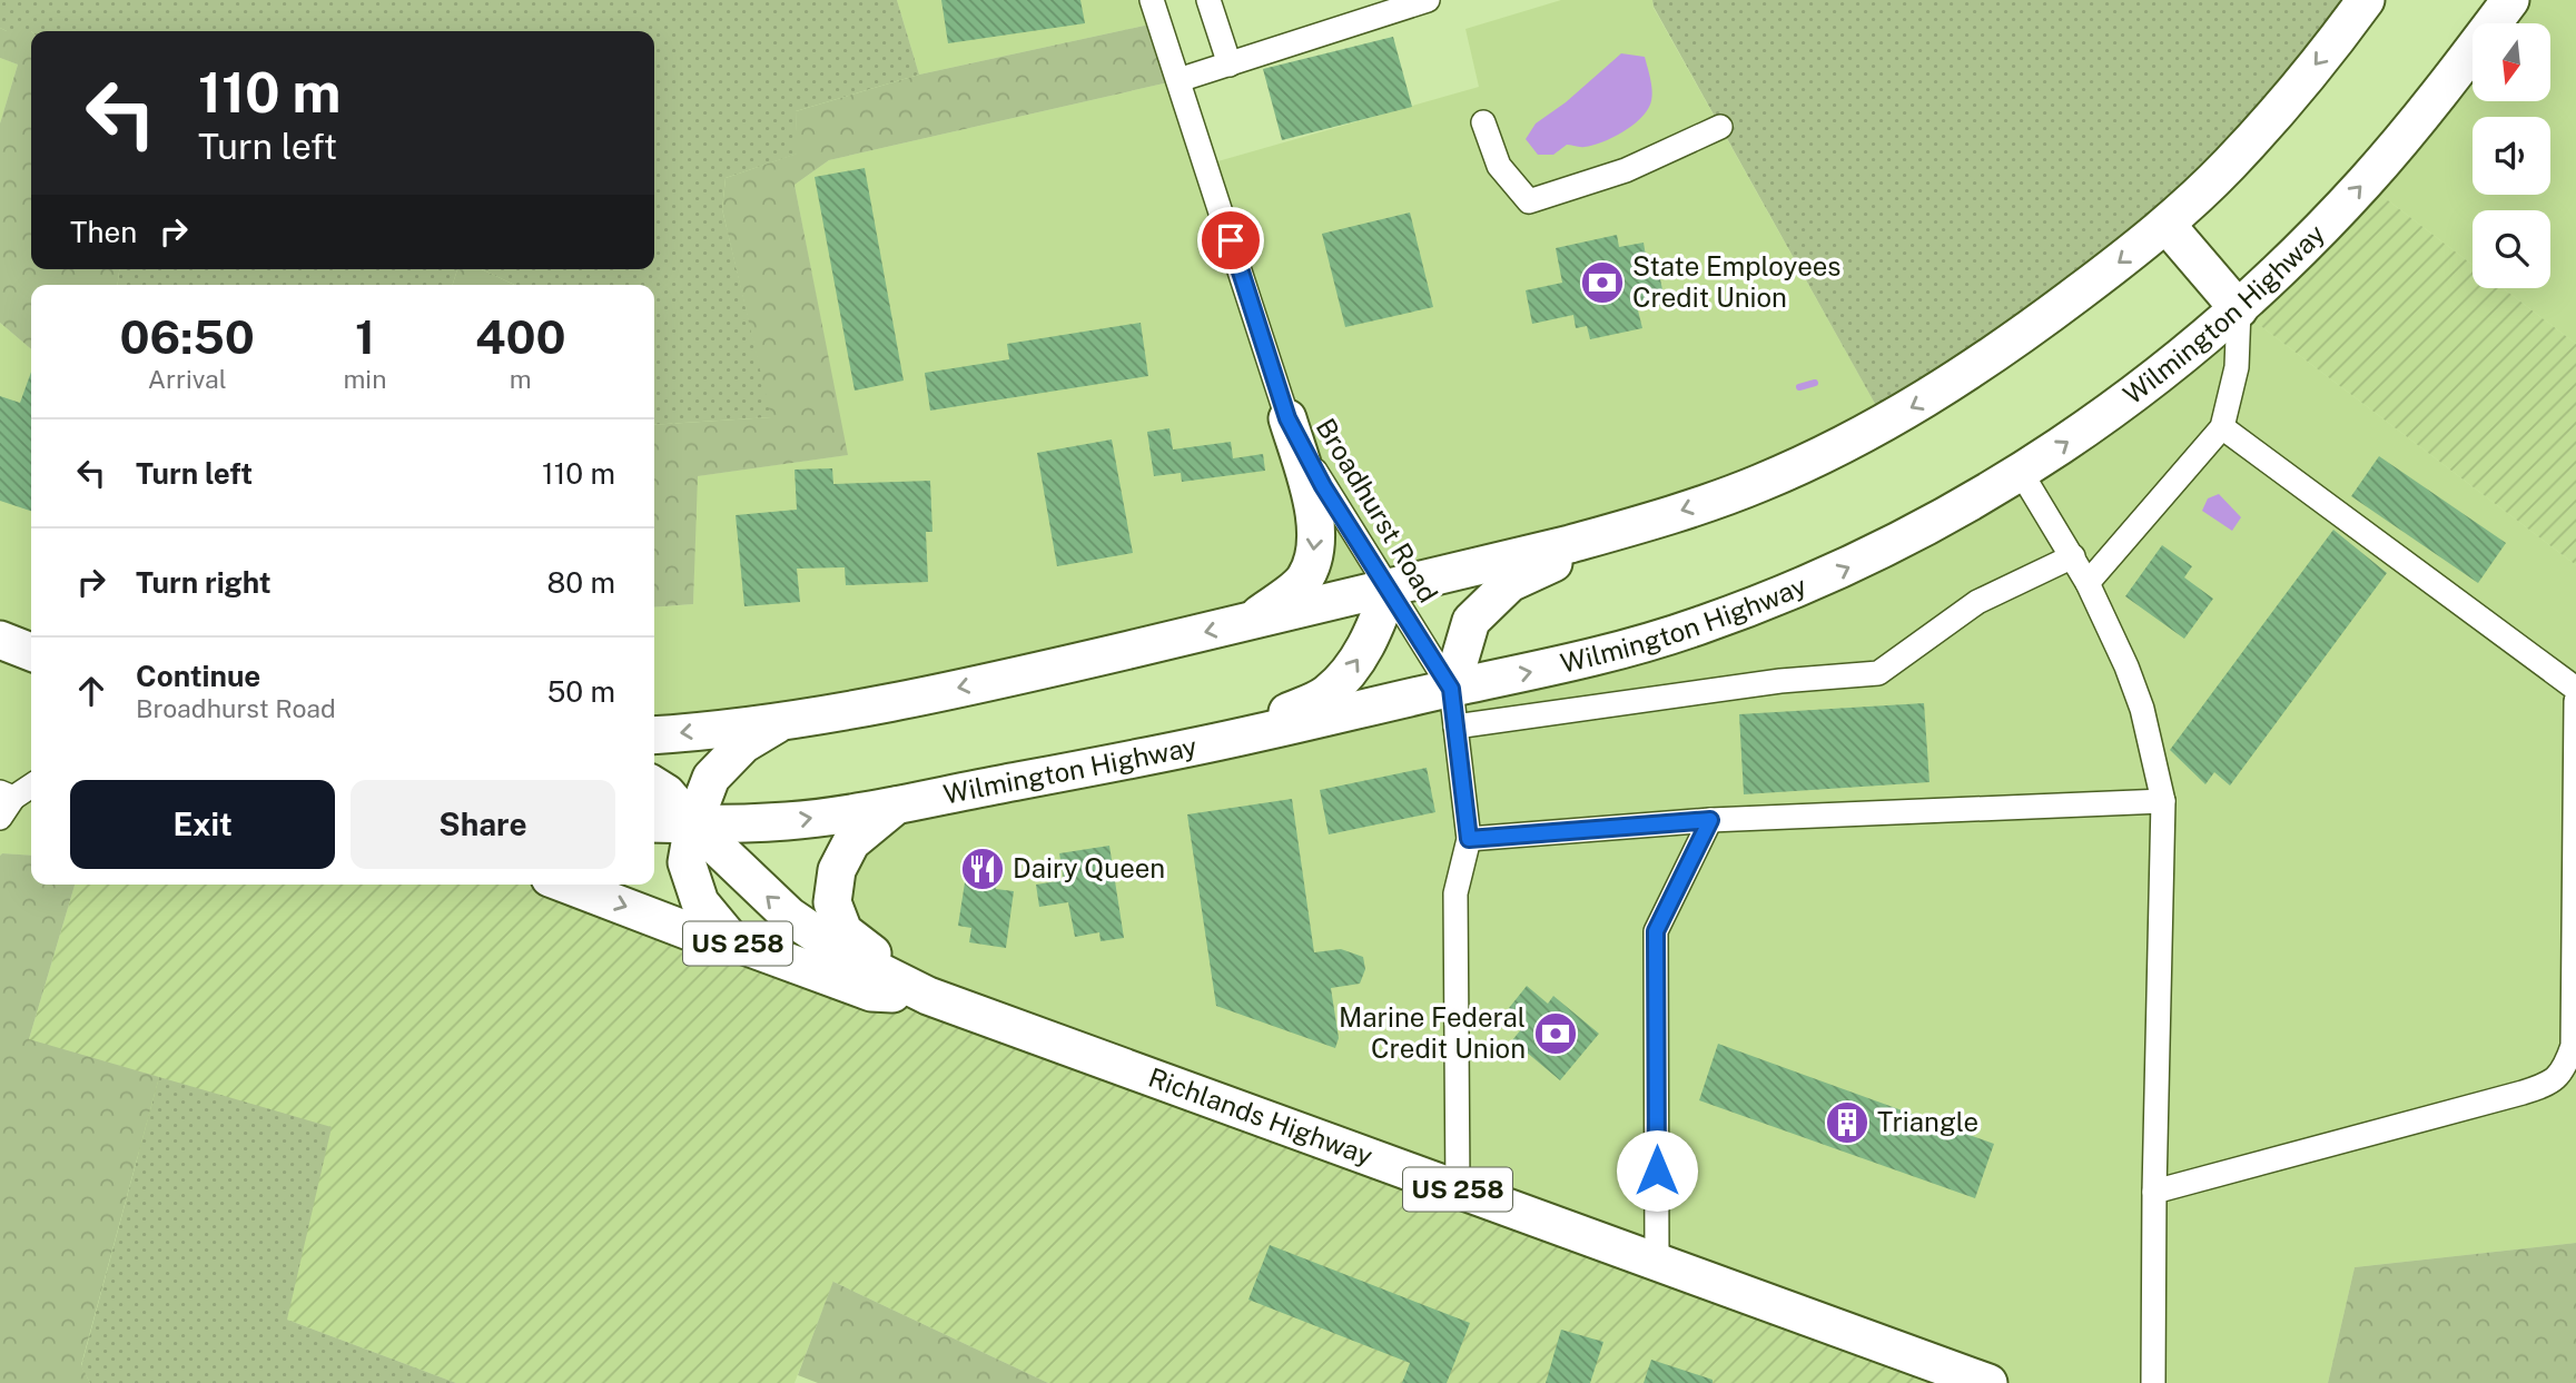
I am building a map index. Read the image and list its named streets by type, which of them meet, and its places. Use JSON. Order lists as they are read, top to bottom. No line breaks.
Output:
{"streets":{"main road":["Wilmington Highway","US 258","Richlands Highway"],"street":["Broadhurst Road"]},"crossings":[["Wilmington Highway","Broadhurst Road"],["Wilmington Highway","Richlands Highway"]],"places":{"bank":["State Employees Credit Union","Marine Federal Credit Union"],"restaurant":["Dairy Queen"],"building":["Triangle"]},"north":"bottom","page":{"turn":["110 m","Turn left"],"then":"Then","eta":["06:50","Arrival","1","min","400","m"],"list":[{"name":"Turn left","value":"110 m"},{"name":"Turn right","value":"80 m"},{"name":"Continue","note":"Broadhurst Road","value":"50 m"}],"buttons":["Exit","Share"]}}
